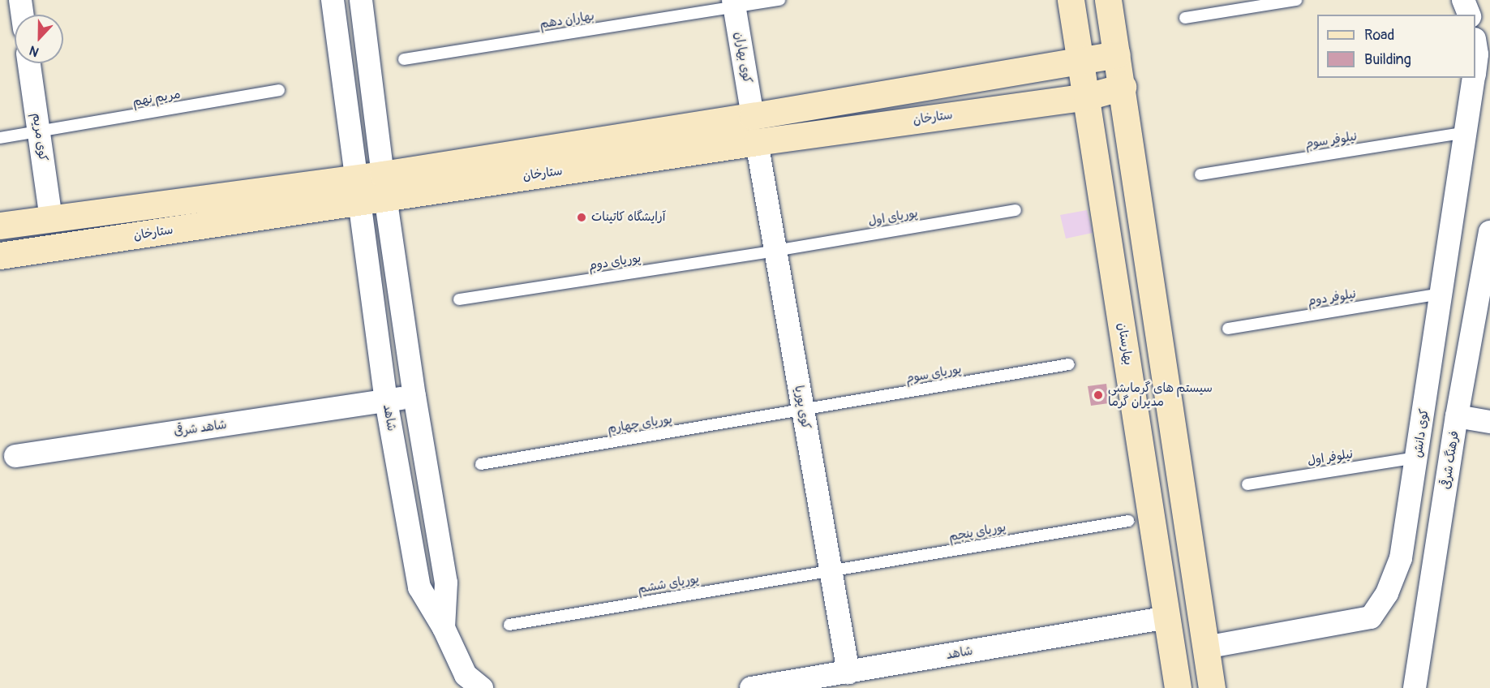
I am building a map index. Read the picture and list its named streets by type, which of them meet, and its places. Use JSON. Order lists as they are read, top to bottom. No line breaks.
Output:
{"streets":{"street":["کوی بهاران","ستارخان","کوی مریم","بهارستان","کوی پوریا","شاهد","شاهد شرقی","کوی دانش","فرهنگ شرقی"],"lane":["بهاران دهم","مریم نهم","نیلوفر سوم","پوریای اول","پوریای دوم","نیلوفر دوم","پوریای سوم","پوریای چهارم","نیلوفر اول","پوریای پنجم","پوریای ششم"]},"crossings":[["بهاران دهم","کوی بهاران"],["کوی بهاران","ستارخان"],["مریم نهم","کوی مریم"],["ستارخان","کوی مریم"],["ستارخان","بهارستان"],["ستارخان","کوی پوریا"],["ستارخان","شاهد"],["نیلوفر سوم","کوی دانش"],["پوریای اول","پوریای دوم"],["پوریای اول","کوی پوریا"],["پوریای دوم","کوی پوریا"],["نیلوفر دوم","کوی دانش"],["بهارستان","شاهد"],["پوریای سوم","کوی پوریا"],["پوریای سوم","پوریای چهارم"],["کوی پوریا","شاهد"],["کوی پوریا","پوریای چهارم"],["کوی پوریا","پوریای پنجم"],["کوی پوریا","پوریای ششم"],["شاهد","شاهد شرقی"],["کوی دانش","نیلوفر اول"],["پوریای پنجم","پوریای ششم"]],"places":["آرایشگاه کاتینات","سیستم های گرمایشی مدیران گرما"],"legend":["Road","Building"],"north":"bottom"}
